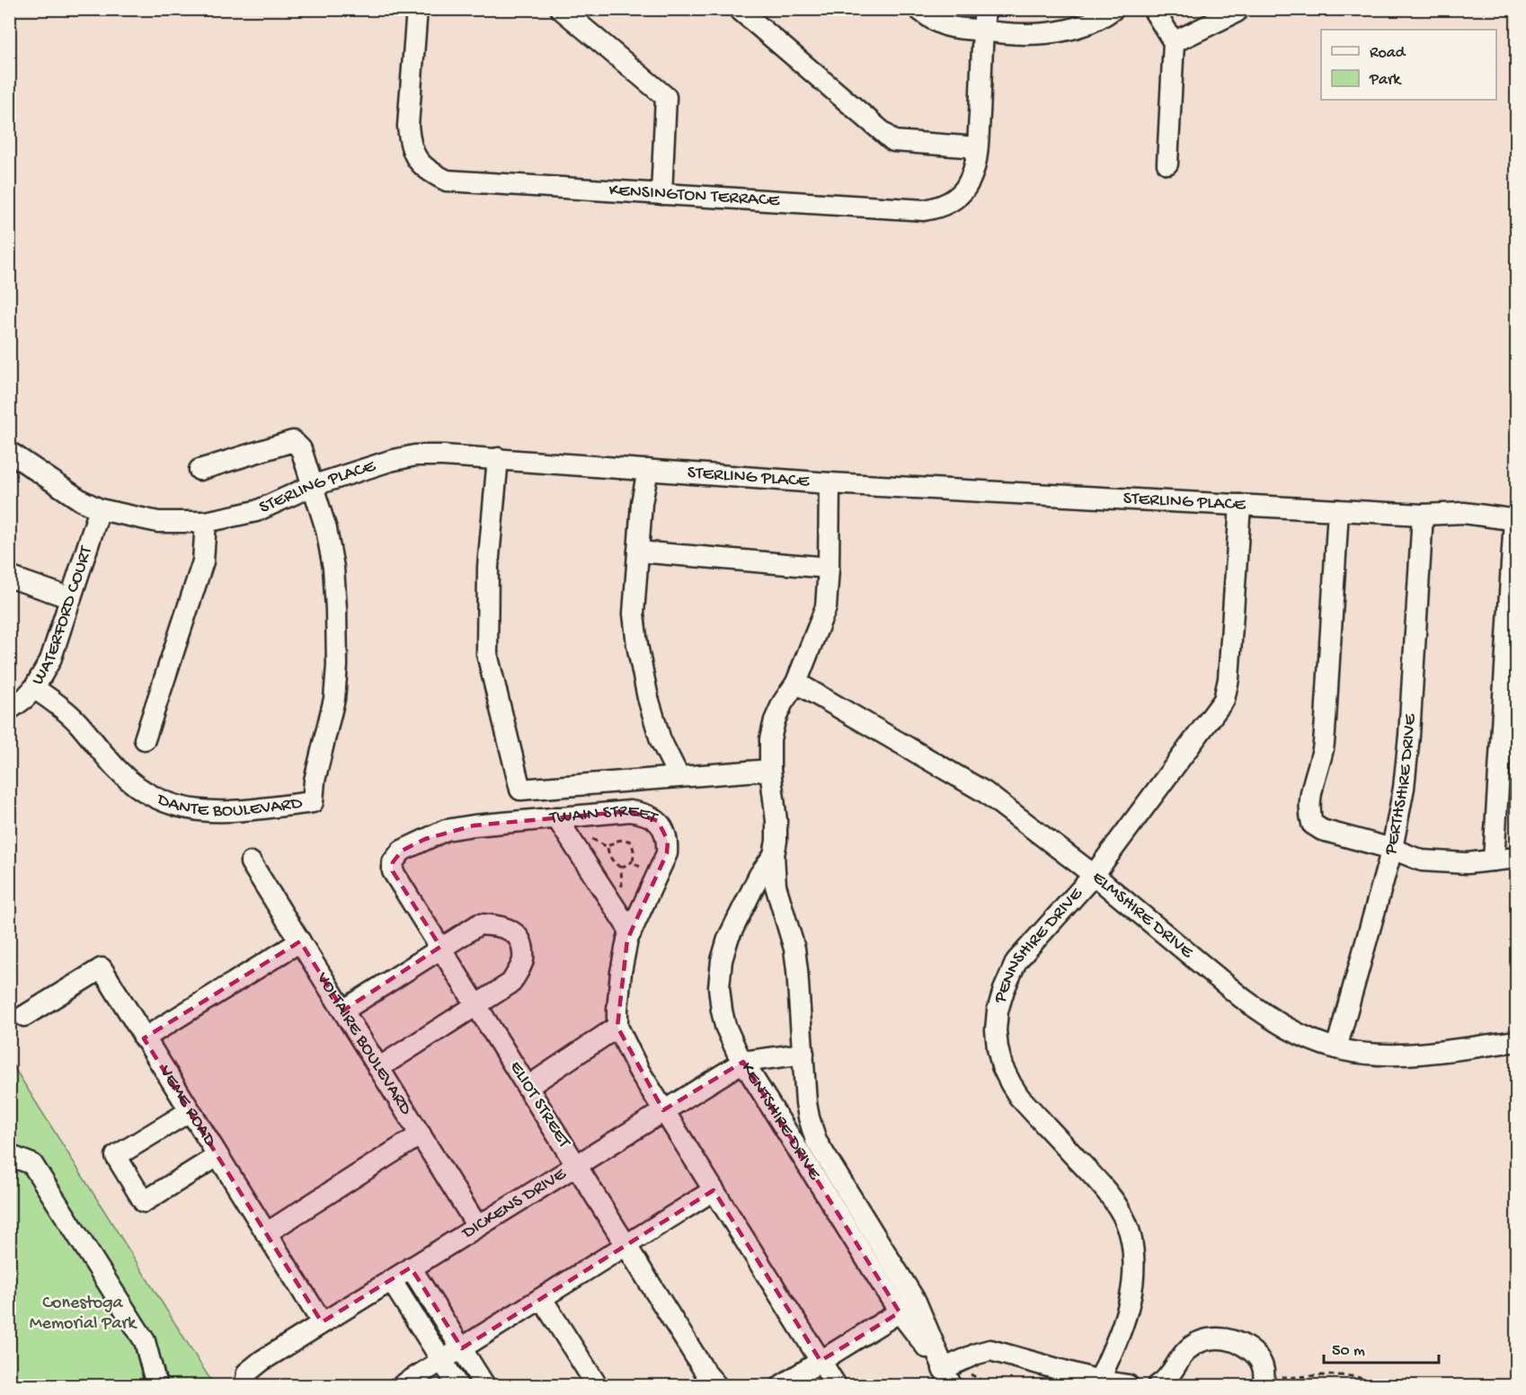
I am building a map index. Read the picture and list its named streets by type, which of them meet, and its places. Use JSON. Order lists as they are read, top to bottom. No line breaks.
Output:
{"streets":{"street":["KENSINGTON TERRACE","STERLING PLACE","WATERFORD COURT","PERTHSHIRE DRIVE","DANTE BOULEVARD","TWAIN STREET","ELMSHIRE DRIVE","PENNSHIRE DRIVE","VOLTAIRE BOULEVARD","ELIOT STREET","VEME ROAD","KENTSHIRE DRIVE","DICKENS DRIVE"]},"crossings":[["STERLING PLACE","WATERFORD COURT"],["STERLING PLACE","PERTHSHIRE DRIVE"],["STERLING PLACE","DANTE BOULEVARD"],["STERLING PLACE","PENNSHIRE DRIVE"],["STERLING PLACE","KENTSHIRE DRIVE"],["WATERFORD COURT","DANTE BOULEVARD"],["PERTHSHIRE DRIVE","ELMSHIRE DRIVE"],["TWAIN STREET","ELIOT STREET"],["TWAIN STREET","DICKENS DRIVE"],["ELMSHIRE DRIVE","PENNSHIRE DRIVE"],["ELMSHIRE DRIVE","KENTSHIRE DRIVE"],["VOLTAIRE BOULEVARD","DICKENS DRIVE"],["ELIOT STREET","DICKENS DRIVE"],["VEME ROAD","DICKENS DRIVE"],["KENTSHIRE DRIVE","DICKENS DRIVE"]],"parks":["Conestoga Memorial Park"],"legend":["Road","Park"],"scale_bar":"50 m"}
